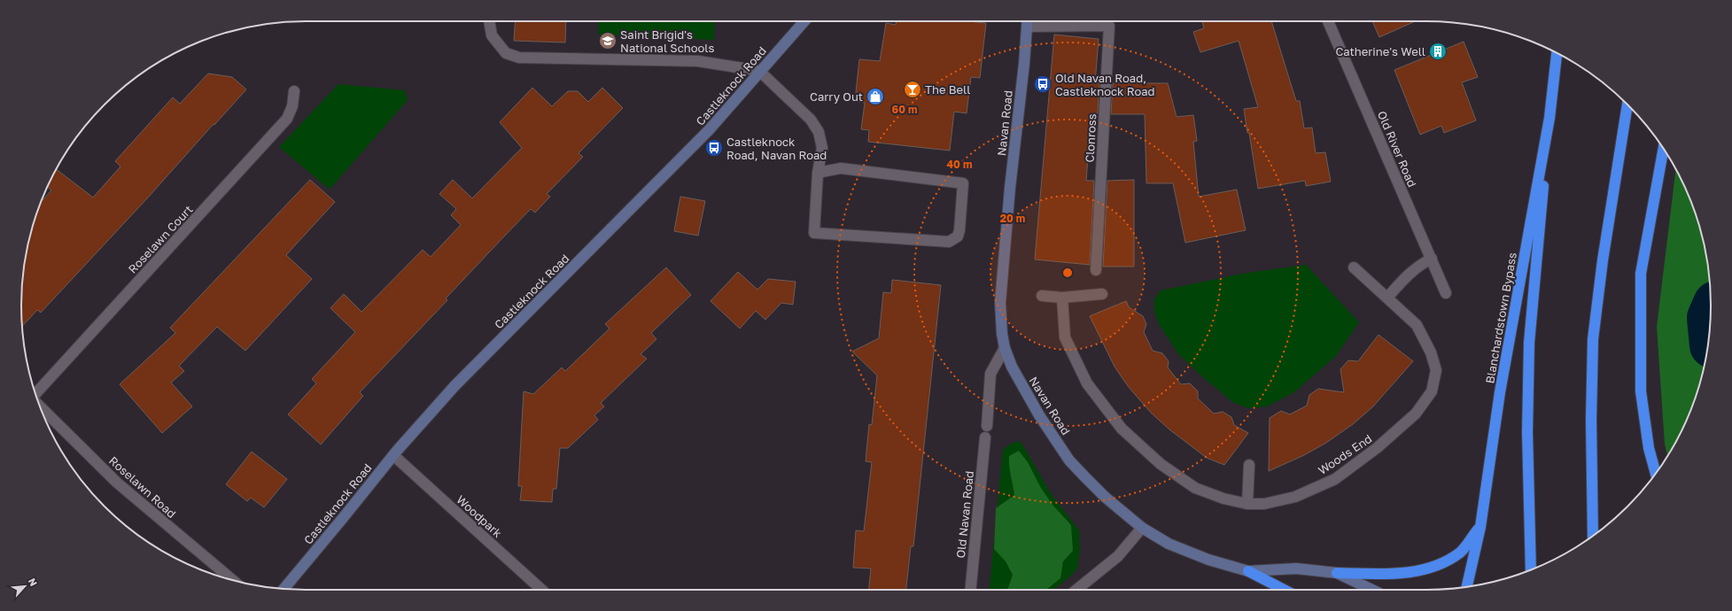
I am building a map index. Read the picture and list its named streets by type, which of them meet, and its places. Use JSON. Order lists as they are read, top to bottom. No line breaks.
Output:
{"streets":{"highway":["Blanchardstown Bypass"],"main road":["Castleknock Road","Navan Road"],"street":["Clonross","Old River Road","Roselawn Court","Woods End","Roselawn Road","Old Navan Road","Woodpark"]},"crossings":[["Castleknock Road","Woodpark"],["Navan Road","Clonross"]],"places":{"school or university":["Saint Brigid's National Schools"],"building":["Catherine's Well"],"bus stop":["Old Navan Road, Castleknock Road","Castleknock Road, Navan Road"],"bar":["The Bell"],"shop":["Carry Out"]},"north":"top right","rings":["60 m","40 m","20 m"]}
